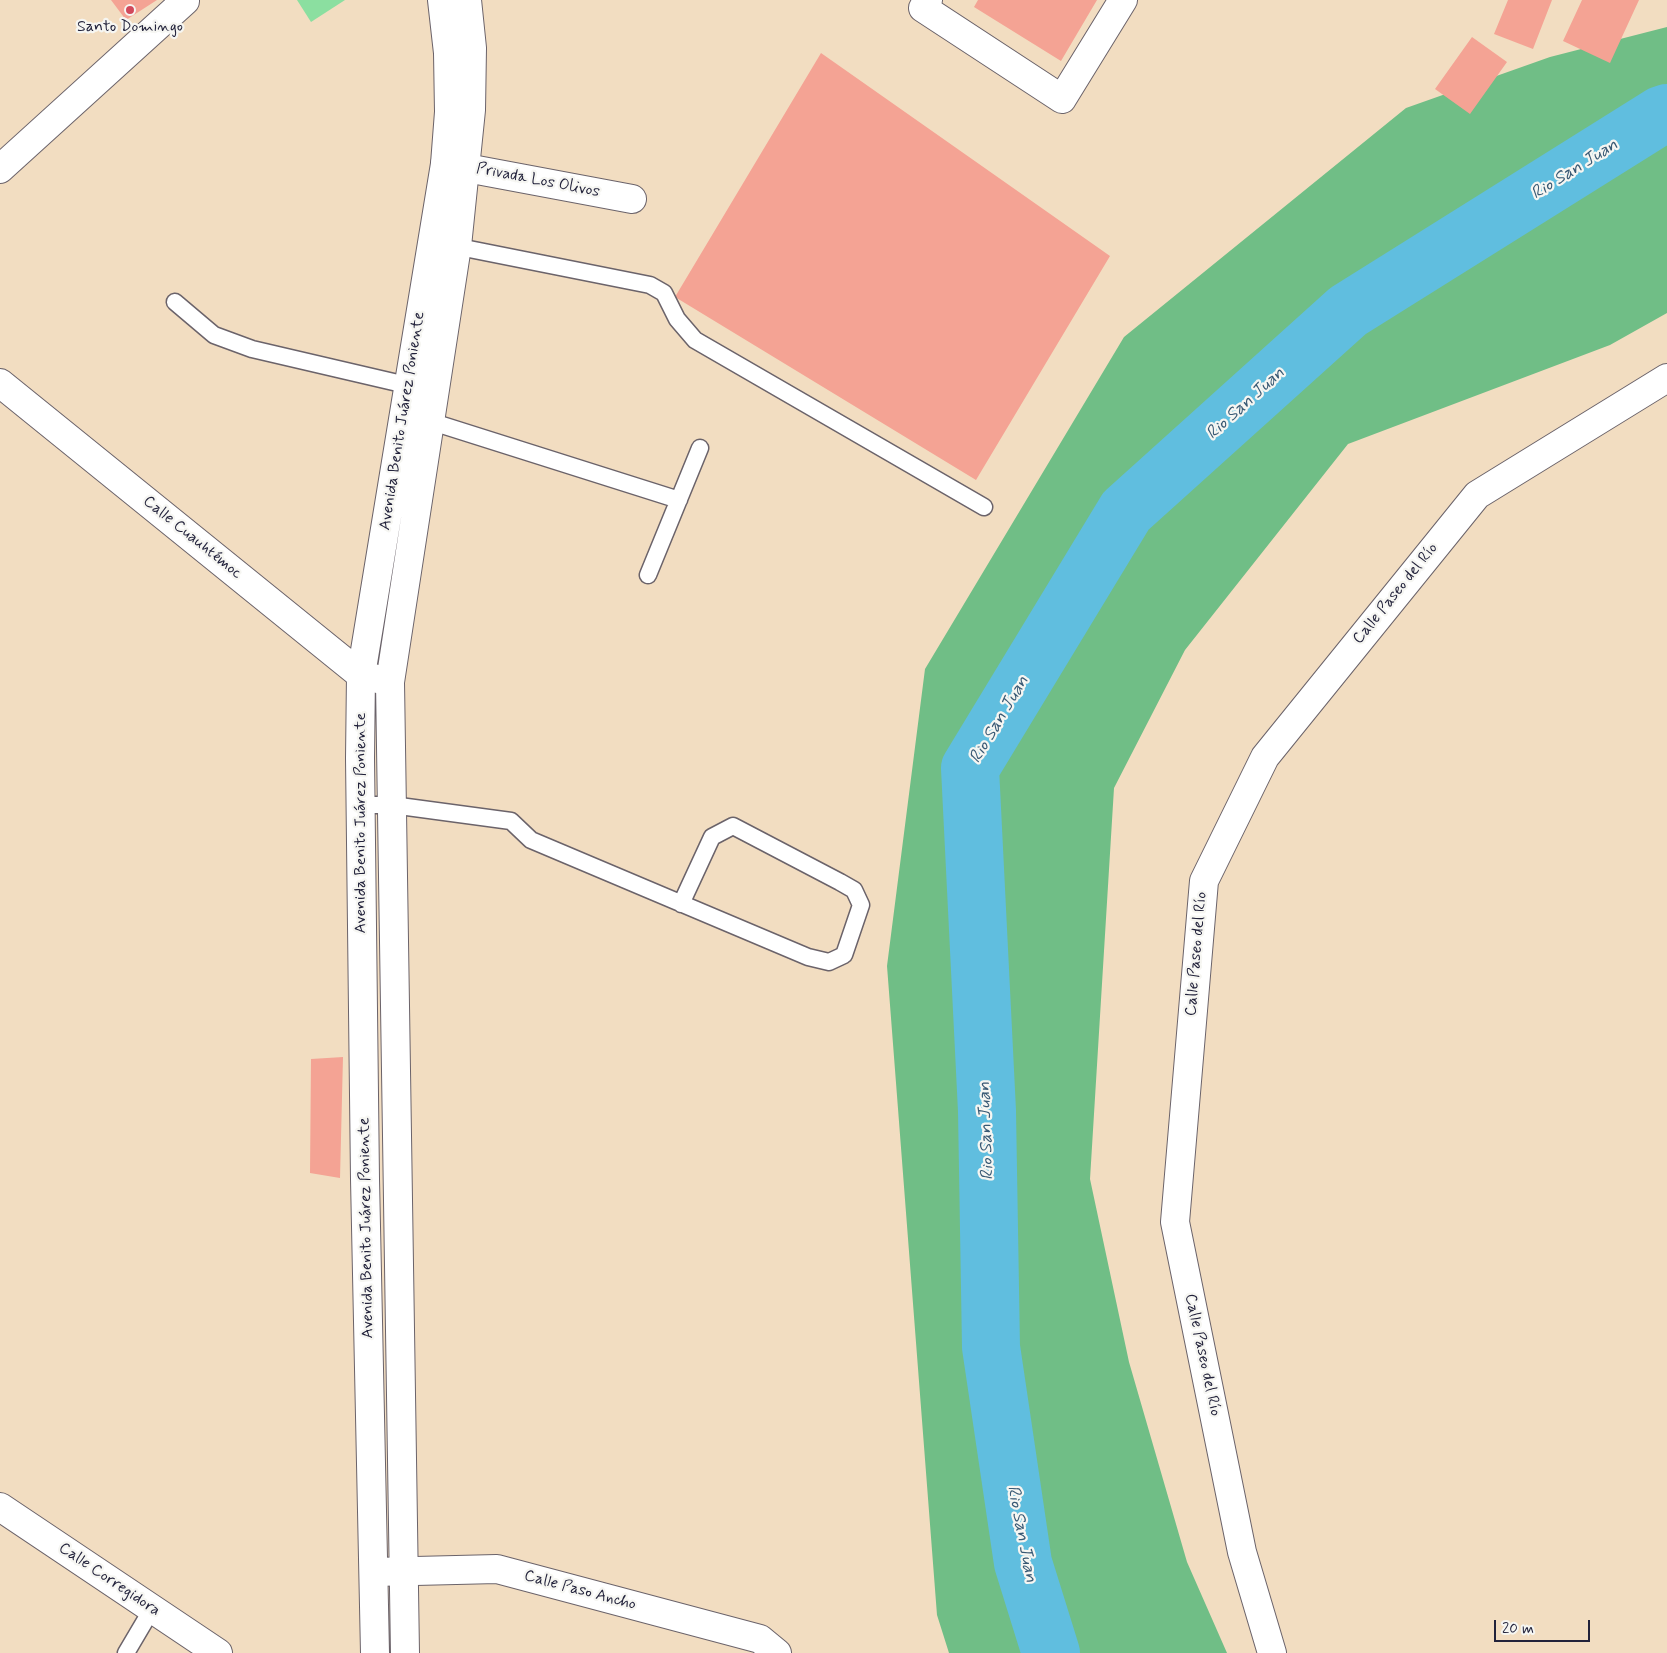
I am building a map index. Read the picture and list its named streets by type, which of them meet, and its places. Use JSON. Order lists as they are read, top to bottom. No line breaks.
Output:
{"streets":{"street":["Privada Los Olivos","Avenida Benito Juárez Poniente","Calle Cuauhtémoc","Calle Paseo del Río","Calle Corregidora","Calle Paso Ancho"]},"crossings":[["Privada Los Olivos","Avenida Benito Juárez Poniente"],["Avenida Benito Juárez Poniente","Calle Cuauhtémoc"],["Avenida Benito Juárez Poniente","Calle Paso Ancho"]],"water":["Rio San Juan"],"places":["Santo Domingo"],"scale_bar":"20 m"}
